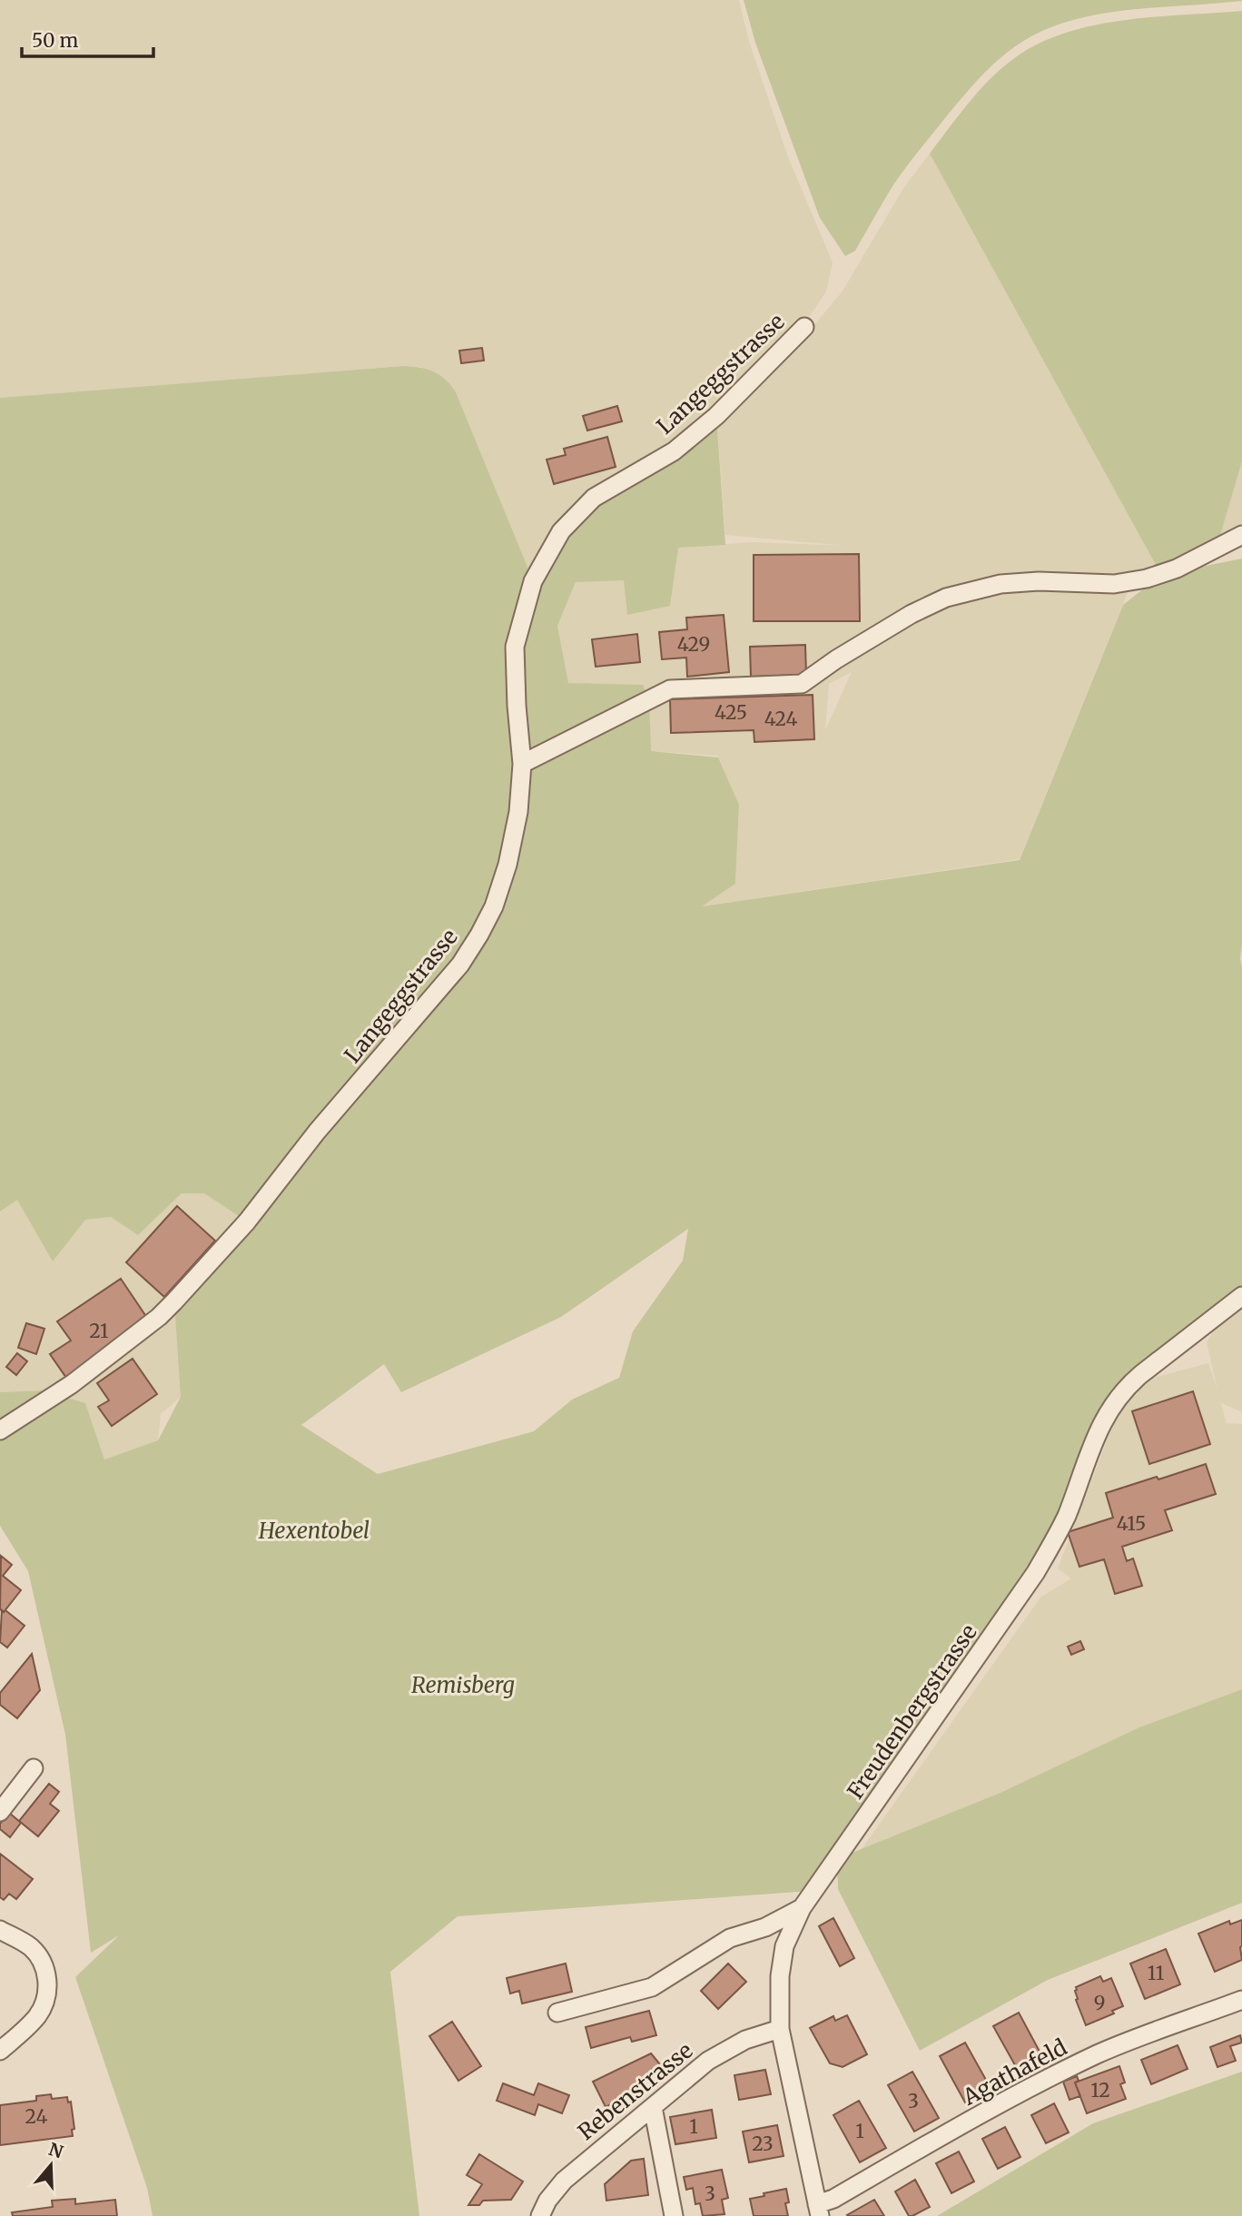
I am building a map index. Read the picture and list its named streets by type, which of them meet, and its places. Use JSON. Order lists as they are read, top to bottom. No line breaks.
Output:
{"streets":{"street":["Langeggstrasse","Freudenbergstrasse","Agathafeld","Rebenstrasse"]},"crossings":[["Freudenbergstrasse","Agathafeld"],["Freudenbergstrasse","Rebenstrasse"]],"parks":["Hexentobel","Remisberg"],"house_numbers":["429","425","424","21","415","11","9","12","3","24","1","1","23","3"],"scale_bar":"50 m","north":"top"}
